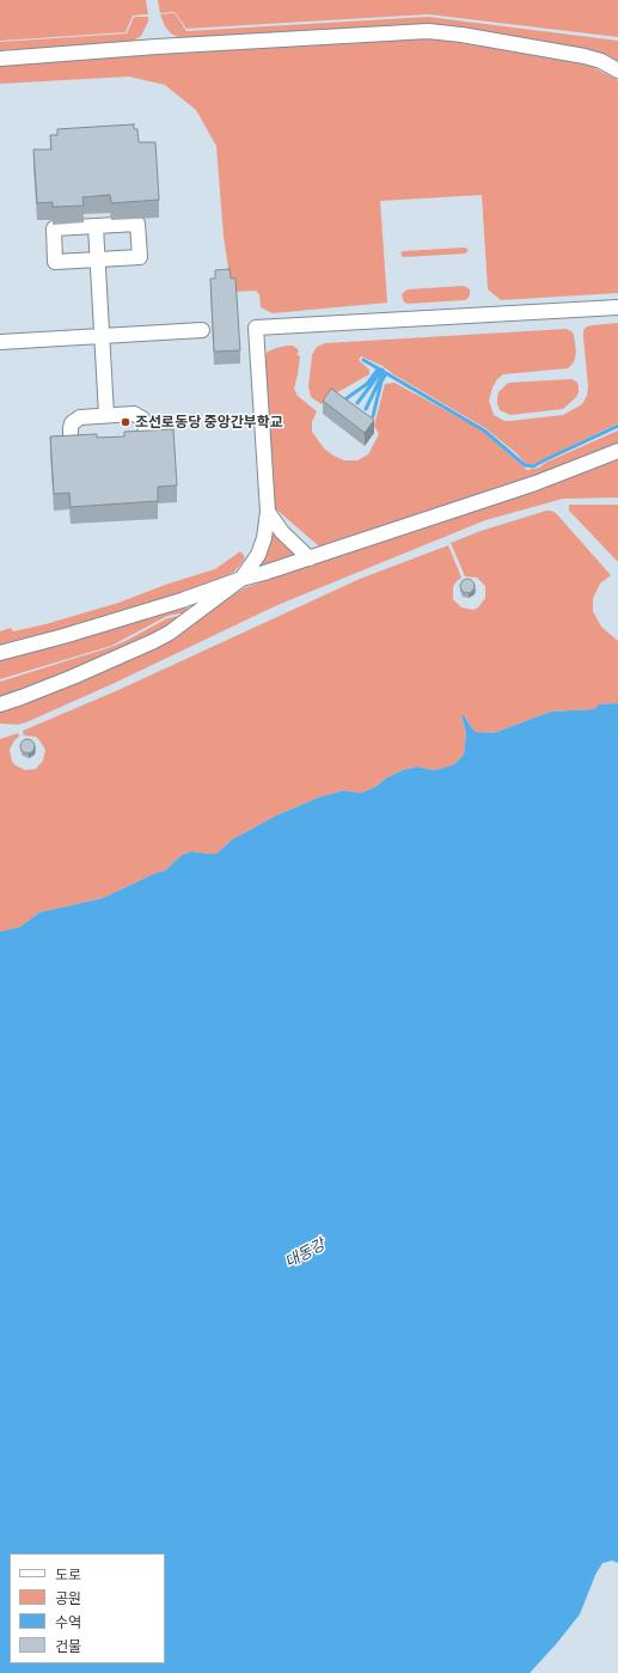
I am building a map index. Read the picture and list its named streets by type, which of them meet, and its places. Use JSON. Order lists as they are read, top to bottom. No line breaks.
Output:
{"water":["대동강"],"places":["조선로동당 중앙간부학교"],"legend":["도로","공원","수역","건물"]}
